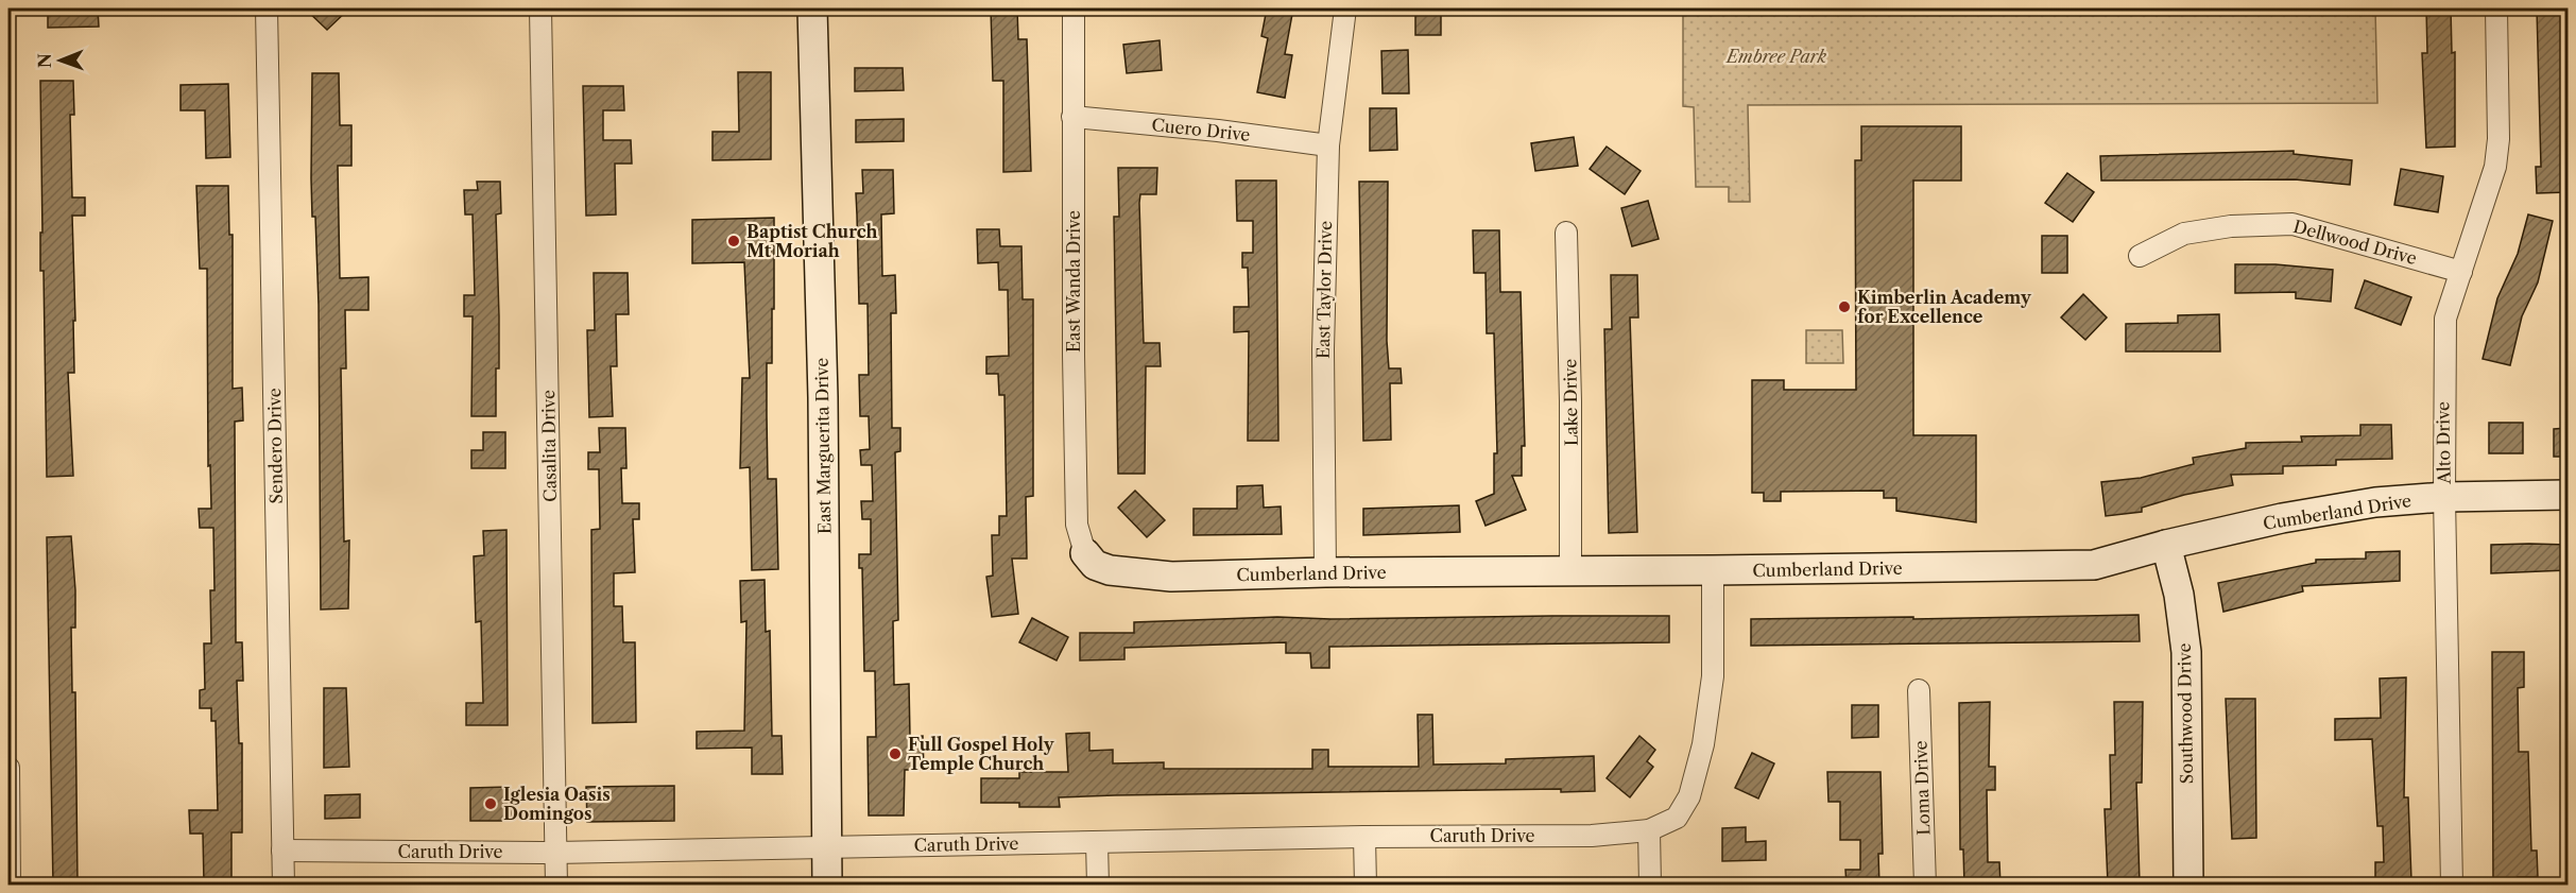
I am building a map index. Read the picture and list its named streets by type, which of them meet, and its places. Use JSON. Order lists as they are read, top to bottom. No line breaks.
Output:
{"streets":{"street":["Cuero Drive","Dellwood Drive","East Wanda Drive","East Taylor Drive","Lake Drive","Alto Drive","Sendero Drive","Casalita Drive","East Marguerita Drive","Cumberland Drive","Southwood Drive","Loma Drive","Caruth Drive"]},"crossings":[["Cuero Drive","East Wanda Drive"],["Cuero Drive","East Taylor Drive"],["Dellwood Drive","Alto Drive"],["East Wanda Drive","Cumberland Drive"],["East Taylor Drive","Cumberland Drive"],["Lake Drive","Cumberland Drive"],["Alto Drive","Cumberland Drive"],["Sendero Drive","Caruth Drive"],["Casalita Drive","Caruth Drive"],["East Marguerita Drive","Caruth Drive"],["Cumberland Drive","Southwood Drive"]],"parks":["Embree Park"],"places":["Baptist Church Mt Moriah","Kimberlin Academy for Excellence","Full Gospel Holy Temple Church","Iglesia Oasis Domingos"],"north":"left"}
